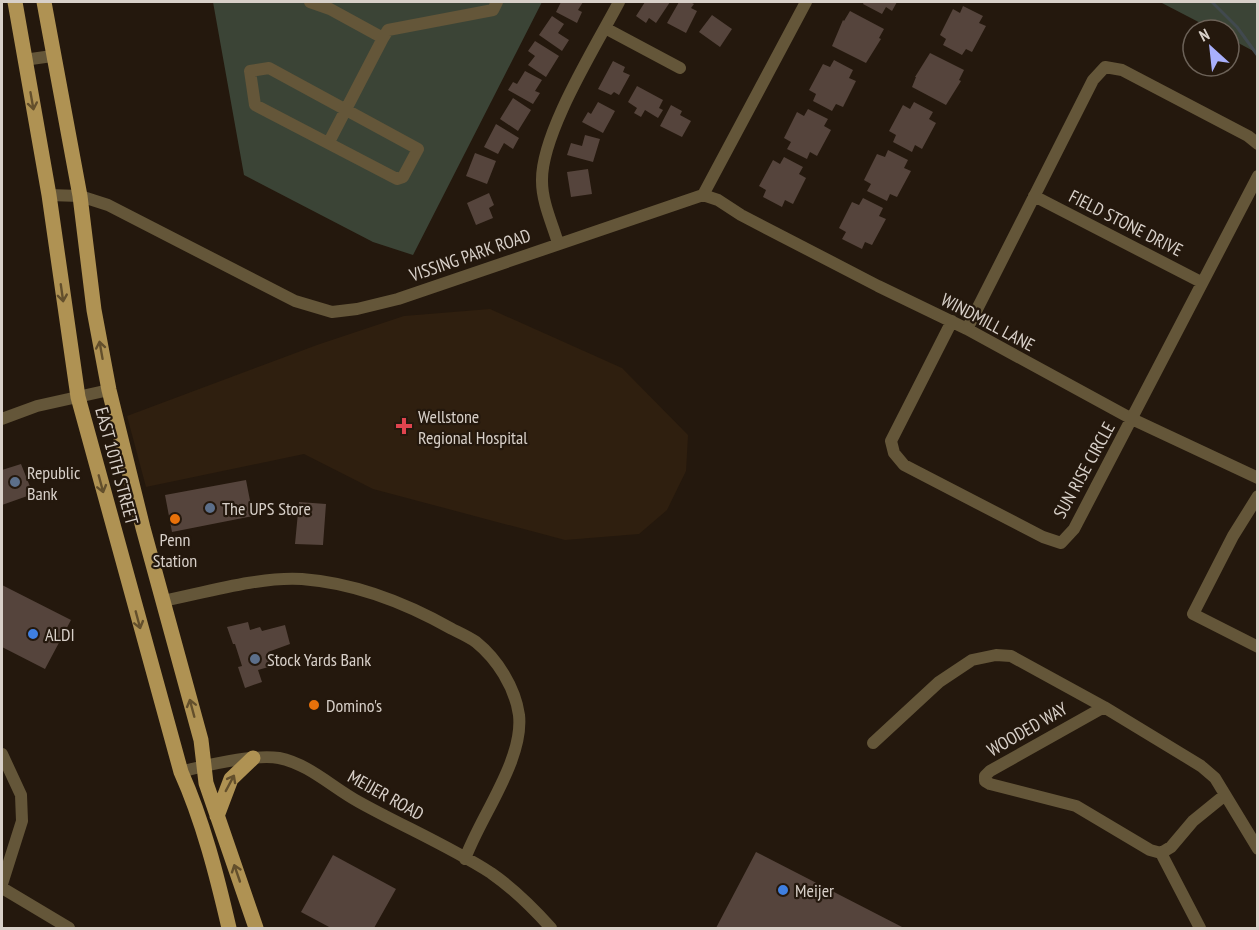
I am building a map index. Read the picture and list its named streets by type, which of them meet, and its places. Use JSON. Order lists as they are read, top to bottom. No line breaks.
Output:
{"streets":{"main road":["EAST 10TH STREET"],"street":["FIELD STONE DRIVE","VISSING PARK ROAD","WINDMILL LANE","SUN RISE CIRCLE","WOODED WAY","MEIJER ROAD"]},"crossings":[["FIELD STONE DRIVE","SUN RISE CIRCLE"],["VISSING PARK ROAD","WINDMILL LANE"],["VISSING PARK ROAD","EAST 10TH STREET"],["WINDMILL LANE","SUN RISE CIRCLE"],["EAST 10TH STREET","MEIJER ROAD"]],"places":{"health":["Wellstone Regional Hospital"],"other":["Republic Bank","The UPS Store","Penn Station","ALDI","Stock Yards Bank","Domino's","Meijer"]},"north":"top left"}
